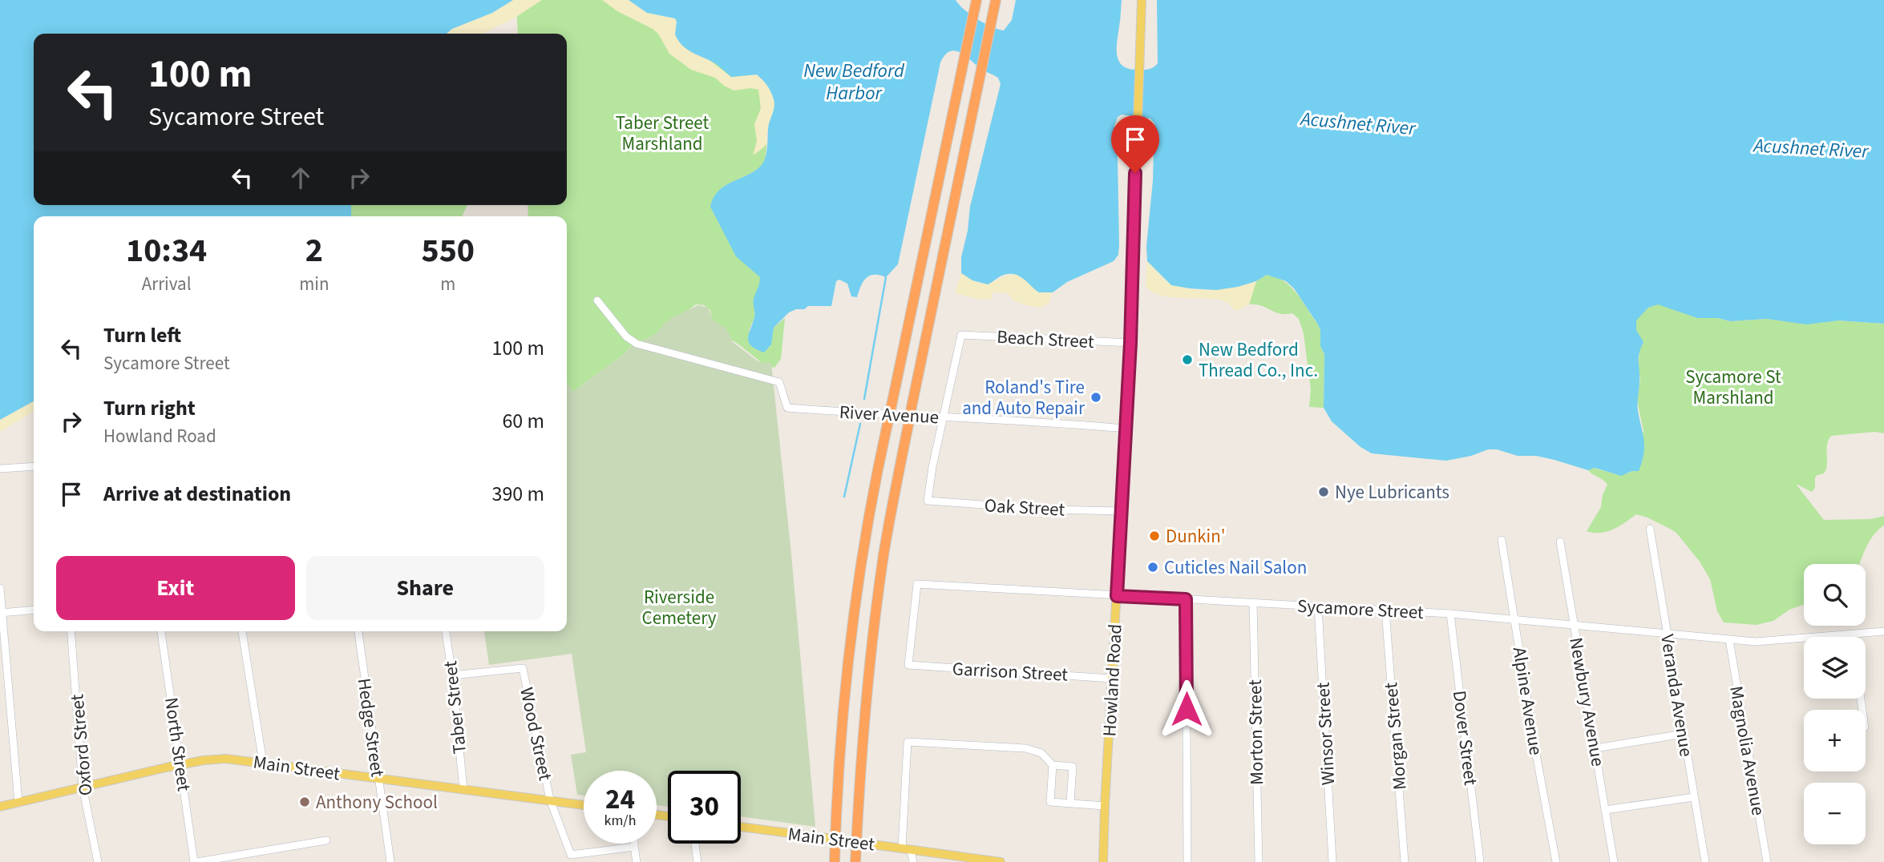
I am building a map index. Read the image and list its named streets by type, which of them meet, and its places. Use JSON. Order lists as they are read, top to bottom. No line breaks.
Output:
{"streets":{"main road":["Howland Road","Main Street"],"street":["Beach Street","River Avenue","Oak Street","Sycamore Street","Garrison Street","Veranda Avenue","Alpine Avenue","Newbury Avenue","Taber Street","Hedge Street","Morton Street","Wood Street","Winsor Street","Morgan Street","Dover Street","North Street","Oxford Street","Magnolia Avenue"]},"crossings":[["Beach Street","River Avenue"],["Beach Street","Oak Street"],["Beach Street","Howland Road"],["River Avenue","Oak Street"],["River Avenue","Howland Road"],["Oak Street","Howland Road"],["Sycamore Street","Garrison Street"],["Sycamore Street","Howland Road"],["Sycamore Street","Veranda Avenue"],["Sycamore Street","Alpine Avenue"],["Sycamore Street","Newbury Avenue"],["Sycamore Street","Morton Street"],["Sycamore Street","Winsor Street"],["Sycamore Street","Morgan Street"],["Sycamore Street","Dover Street"],["Sycamore Street","Magnolia Avenue"],["Garrison Street","Howland Road"],["Taber Street","Wood Street"],["Taber Street","Main Street"],["Hedge Street","Main Street"],["Wood Street","Main Street"],["North Street","Main Street"],["Oxford Street","Main Street"]],"water":["New Bedford Harbor","Acushnet River"],"parks":["Taber Street Marshland","Sycamore St Marshland","Riverside Cemetery"],"places":["New Bedford Thread Co., Inc.","Roland's Tire and Auto Repair","Nye Lubricants","Dunkin'","Cuticles Nail Salon","Anthony School"],"page":{"turn":["100 m","Sycamore Street"],"eta":["10:34","Arrival","2","min","550","m"],"list":[{"name":"Turn left","note":"Sycamore Street","value":"100 m"},{"name":"Turn right","note":"Howland Road","value":"60 m"},{"name":"Arrive at destination","value":"390 m"}],"buttons":["Exit","Share"],"map_buttons":["+","−"],"speed":"24 km/h","limit":"30"}}
